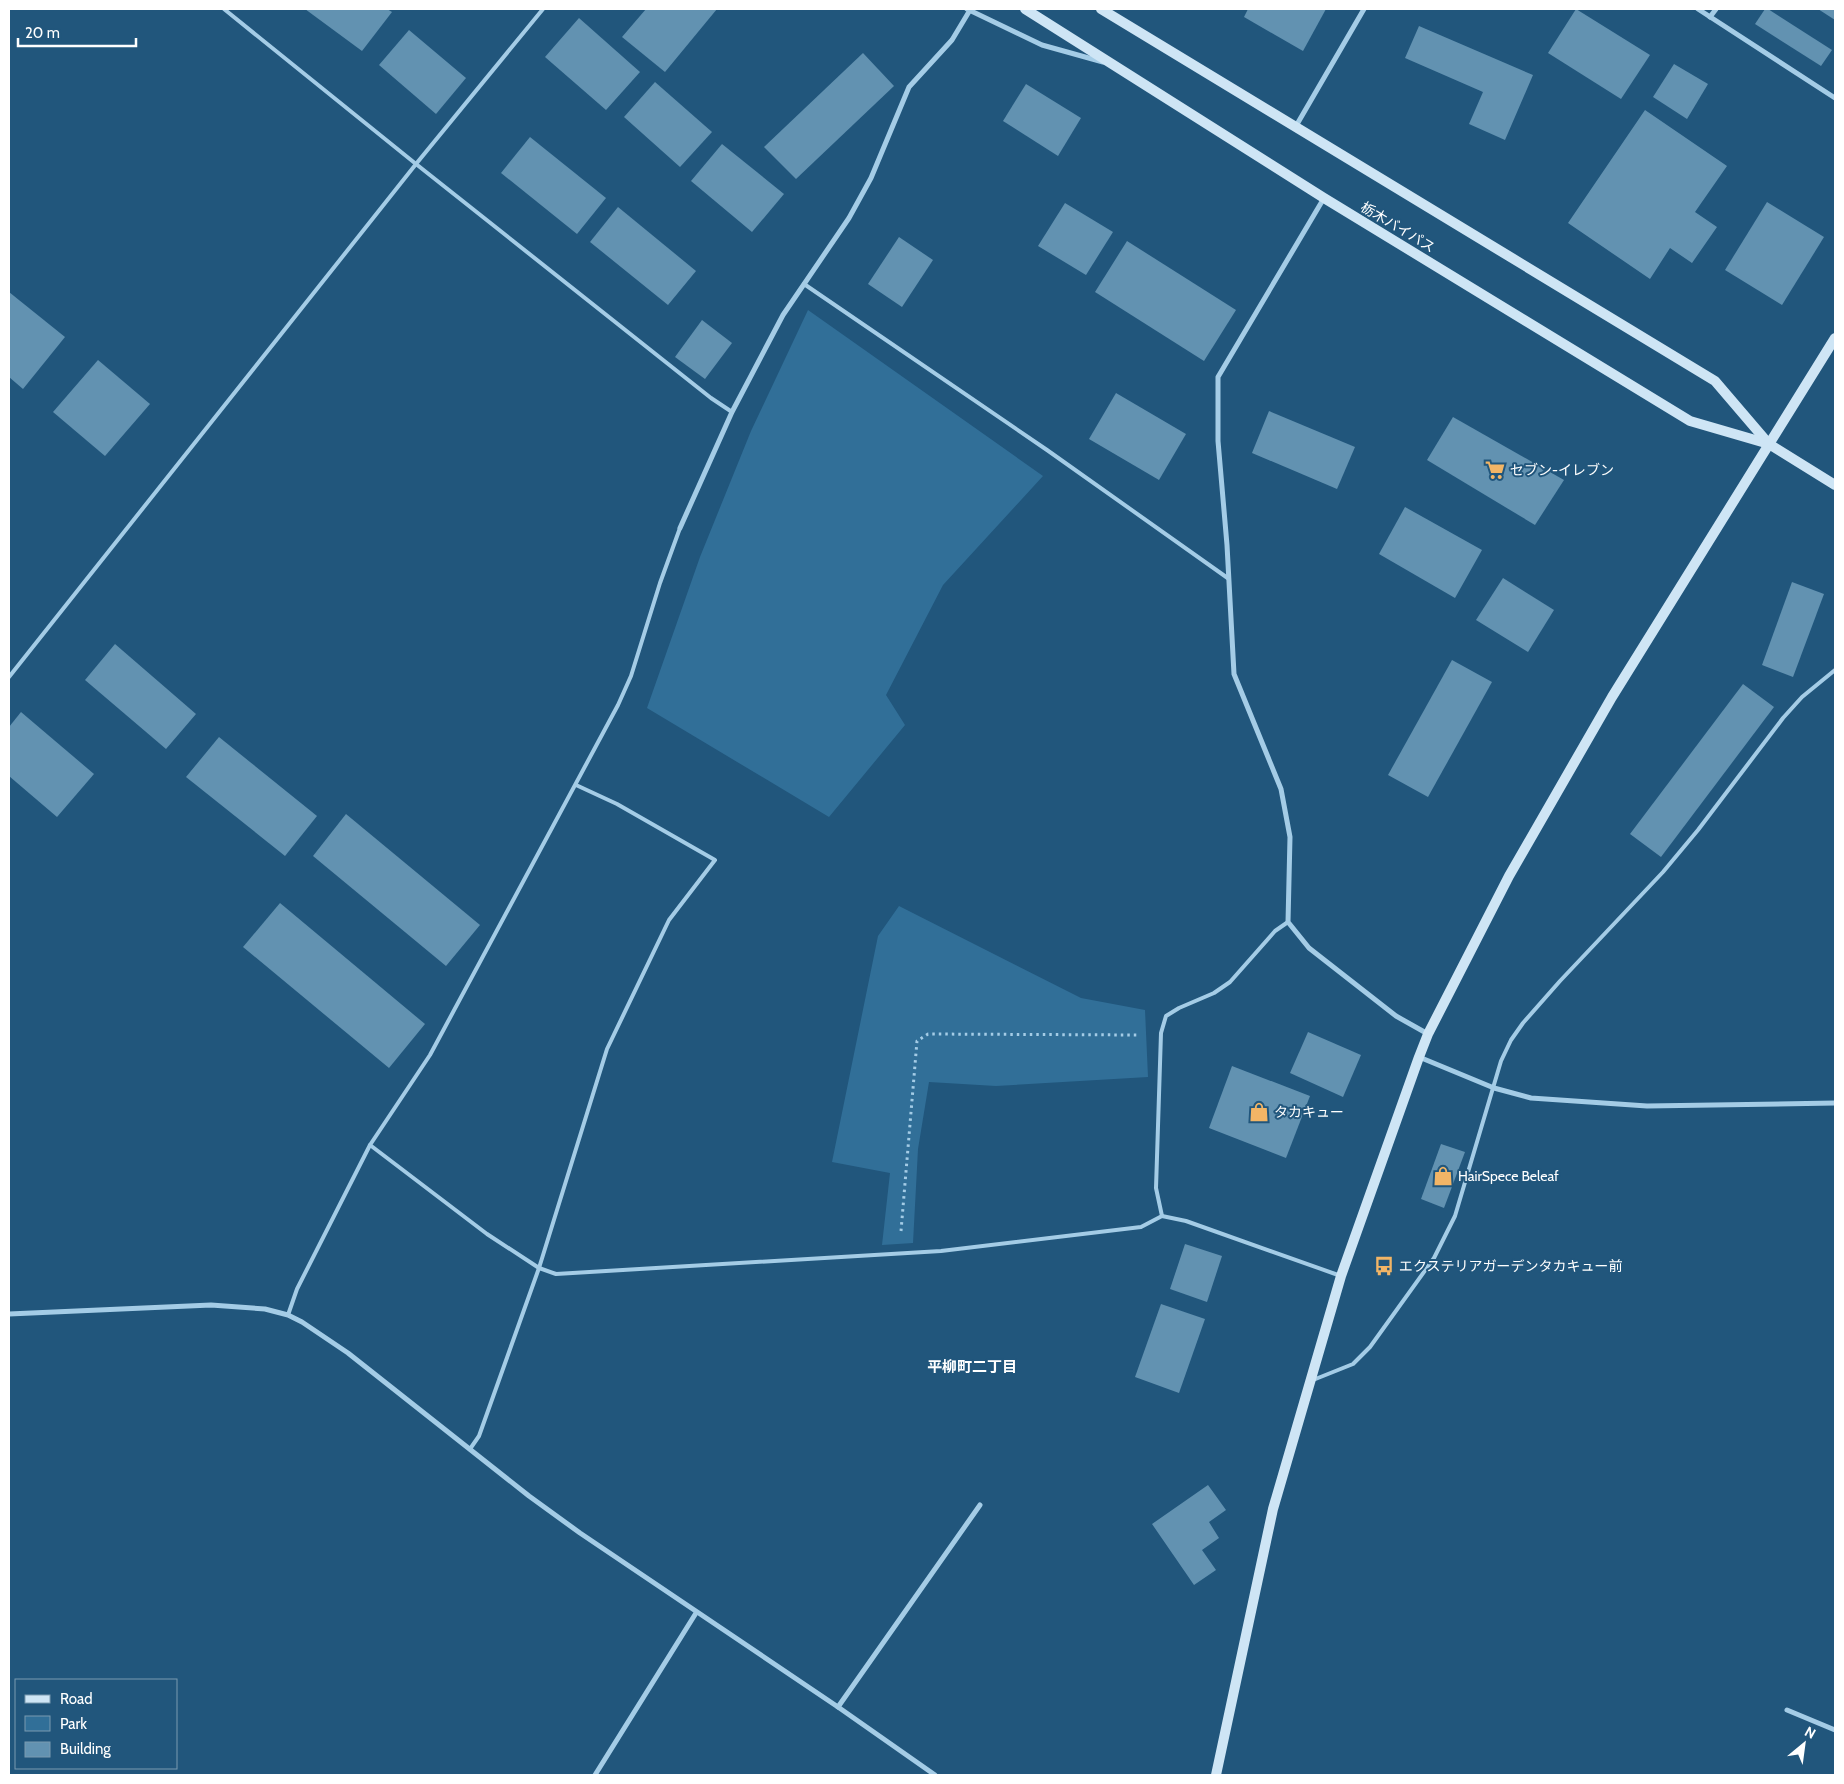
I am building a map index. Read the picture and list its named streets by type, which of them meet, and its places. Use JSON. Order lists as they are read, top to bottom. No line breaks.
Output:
{"streets":{"main road":["栃木バイパス"]},"districts":["平柳町二丁目"],"places":{"supermarket":["セブン-イレブン"],"shop":["タカキュー","HairSpece Beleaf"],"bus stop":["エクステリアガーデンタカキュー前"]},"legend":["Road","Park","Building"],"scale_bar":"20 m","north":"top right"}
